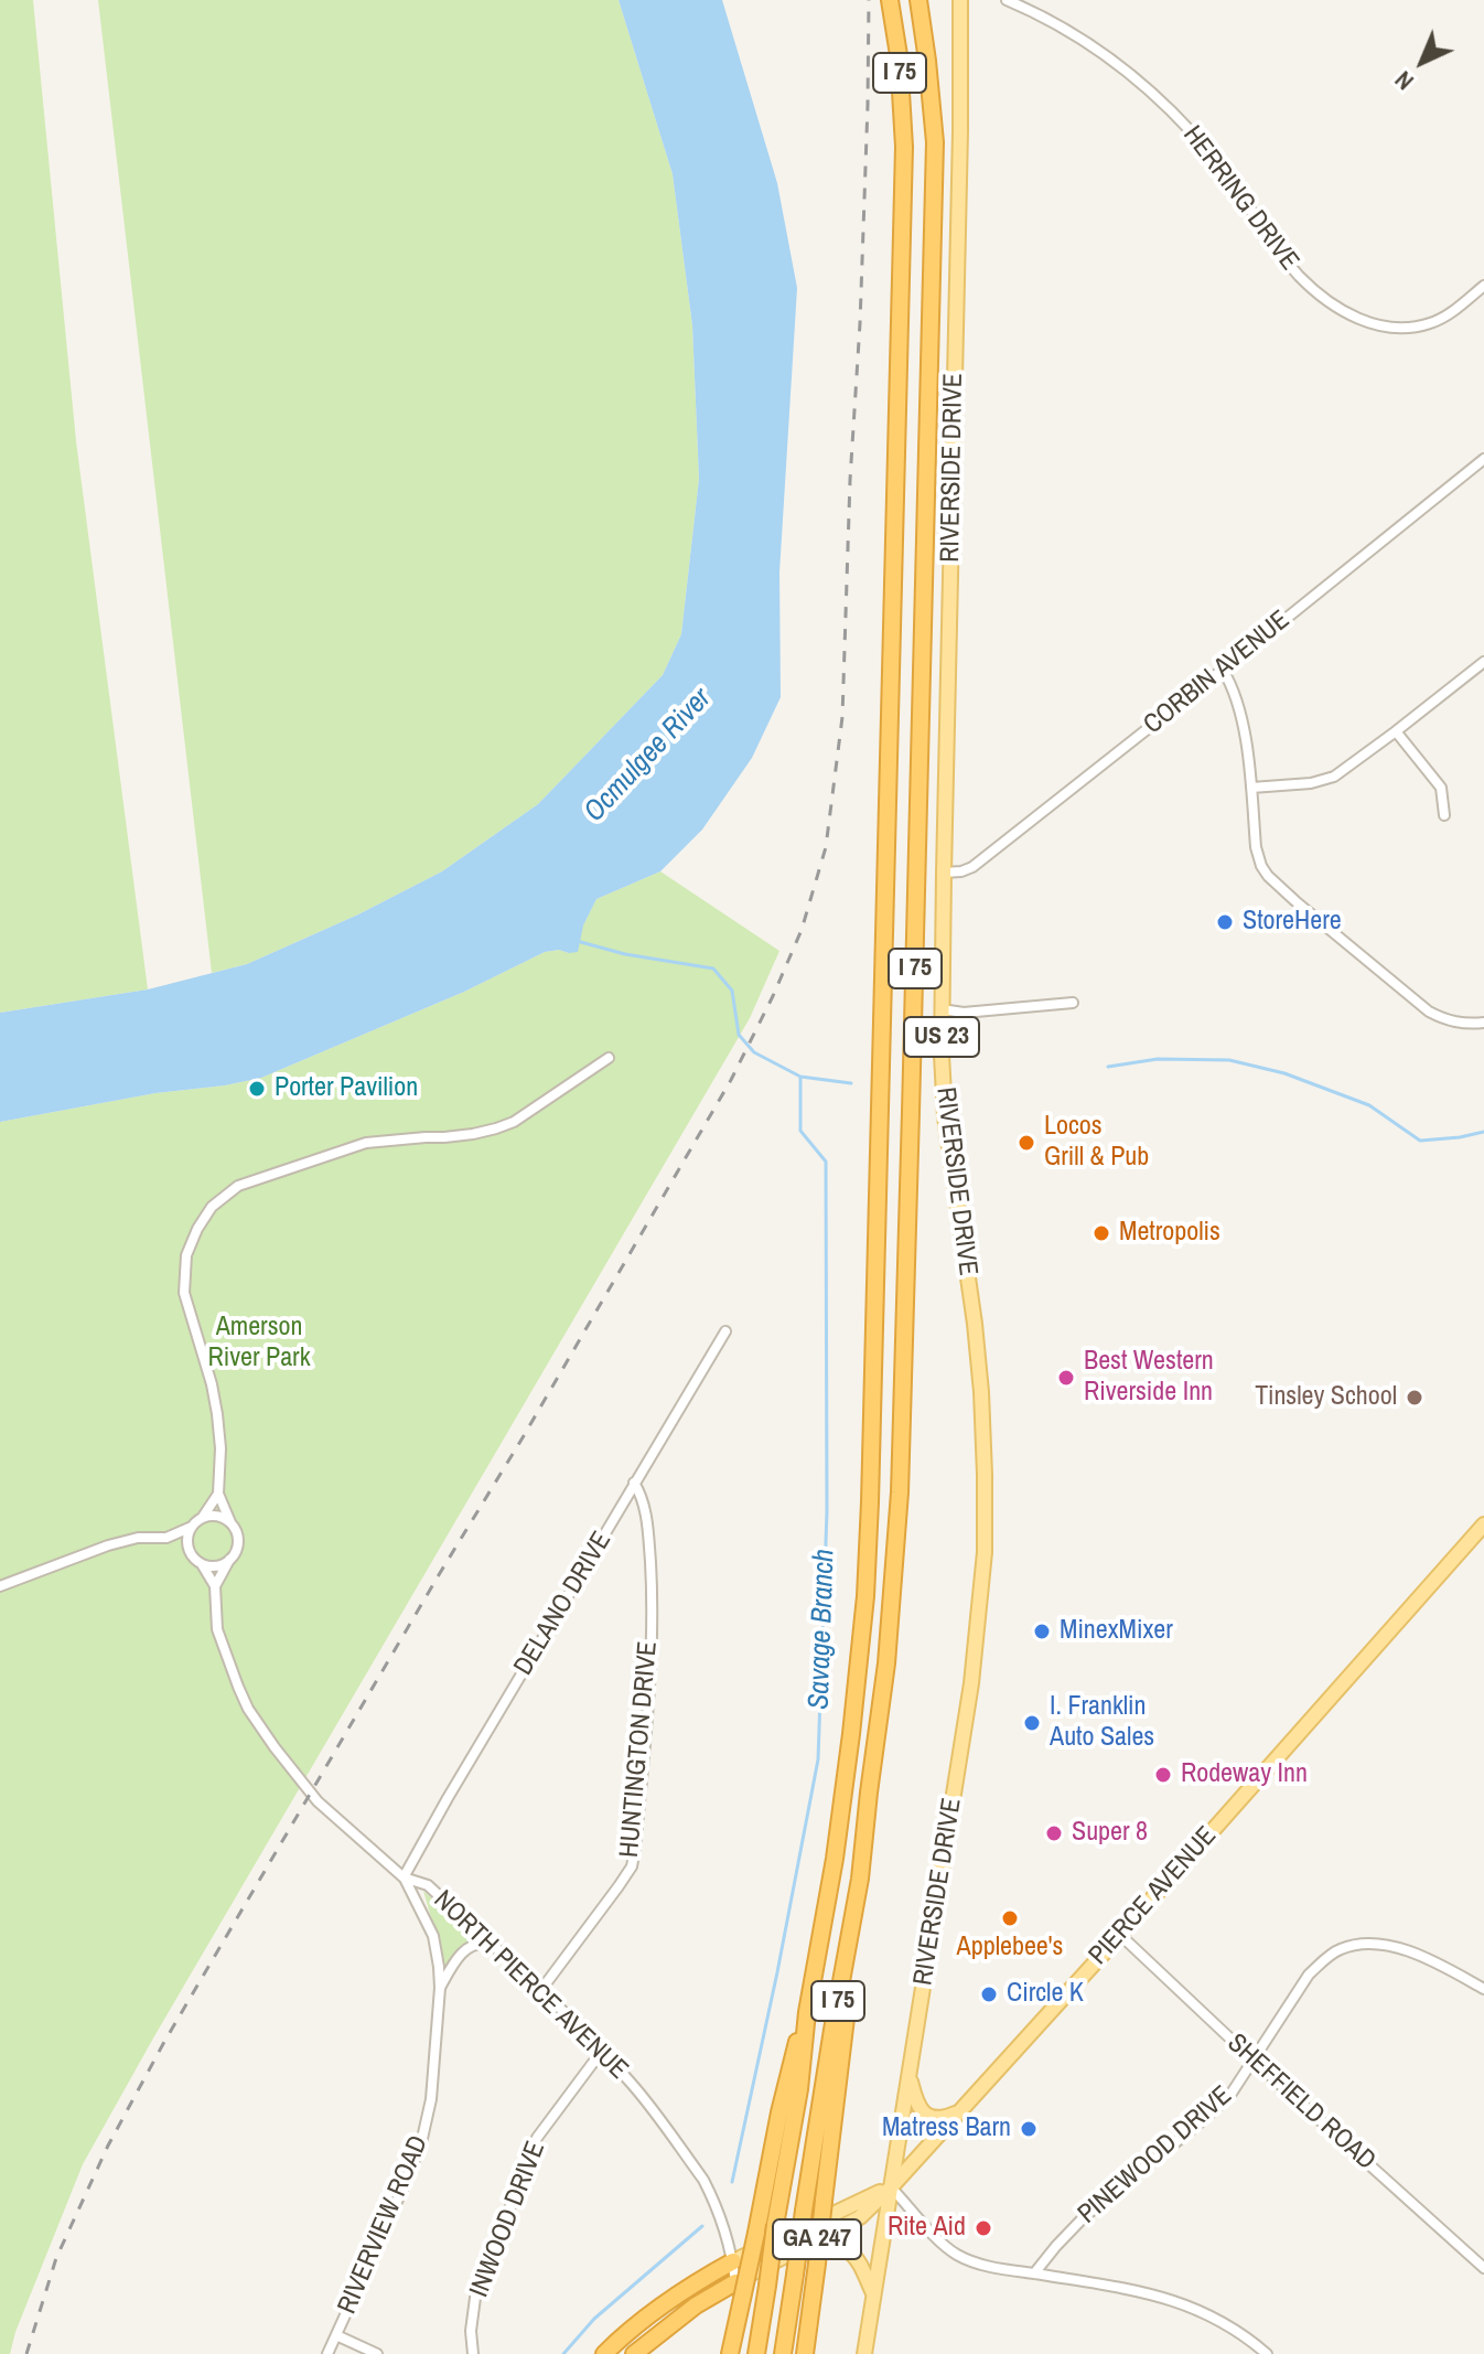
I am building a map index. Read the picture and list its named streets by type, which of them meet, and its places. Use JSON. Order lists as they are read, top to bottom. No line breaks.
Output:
{"streets":{"highway":["I 75"],"main road":["RIVERSIDE DRIVE","US 23","PIERCE AVENUE","GA 247"],"street":["HERRING DRIVE","CORBIN AVENUE","DELANO DRIVE","HUNTINGTON DRIVE","NORTH PIERCE AVENUE","SHEFFIELD ROAD","PINEWOOD DRIVE","INWOOD DRIVE","RIVERVIEW ROAD"]},"crossings":[["RIVERSIDE DRIVE","CORBIN AVENUE"],["RIVERSIDE DRIVE","PIERCE AVENUE"],["DELANO DRIVE","HUNTINGTON DRIVE"],["DELANO DRIVE","NORTH PIERCE AVENUE"],["DELANO DRIVE","RIVERVIEW ROAD"],["HUNTINGTON DRIVE","NORTH PIERCE AVENUE"],["PIERCE AVENUE","NORTH PIERCE AVENUE"],["PIERCE AVENUE","SHEFFIELD ROAD"],["NORTH PIERCE AVENUE","INWOOD DRIVE"],["NORTH PIERCE AVENUE","RIVERVIEW ROAD"],["SHEFFIELD ROAD","PINEWOOD DRIVE"]],"water":["Ocmulgee River","Savage Branch"],"parks":["Amerson River Park"],"places":["StoreHere","Porter Pavilion","Locos Grill & Pub","Metropolis","Best Western Riverside Inn","Tinsley School","MinexMixer","I. Franklin Auto Sales","Rodeway Inn","Super 8","Applebee's","Circle K","Matress Barn","Rite Aid"],"north":"bottom left"}
